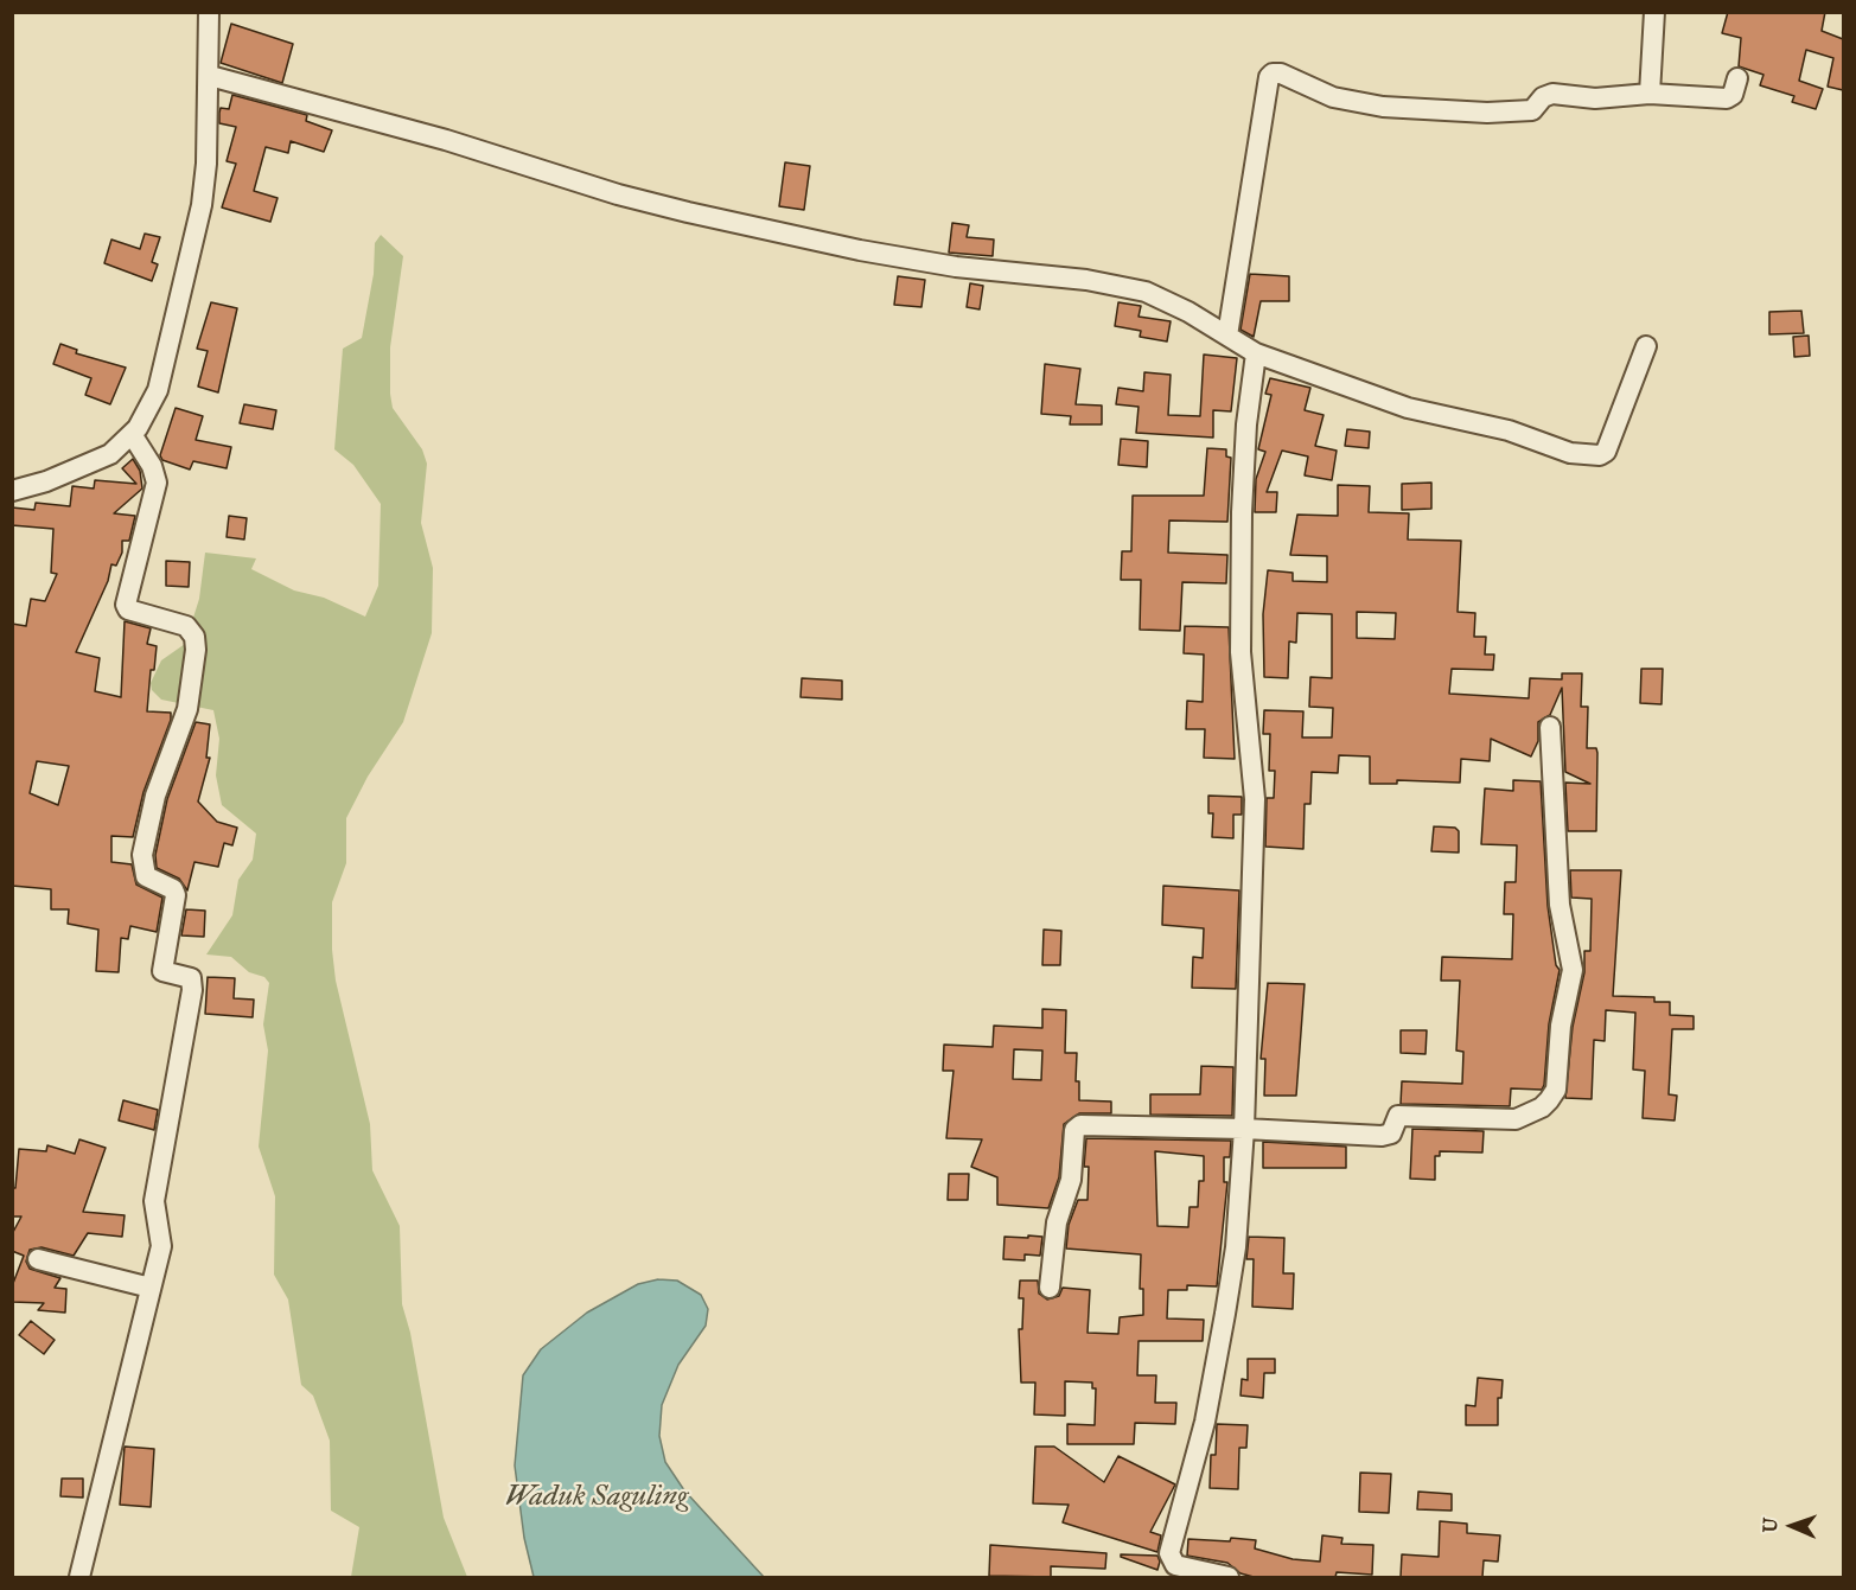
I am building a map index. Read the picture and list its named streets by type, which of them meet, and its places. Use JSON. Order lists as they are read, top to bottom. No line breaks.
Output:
{"water":["Waduk Saguling"],"north":"left"}
